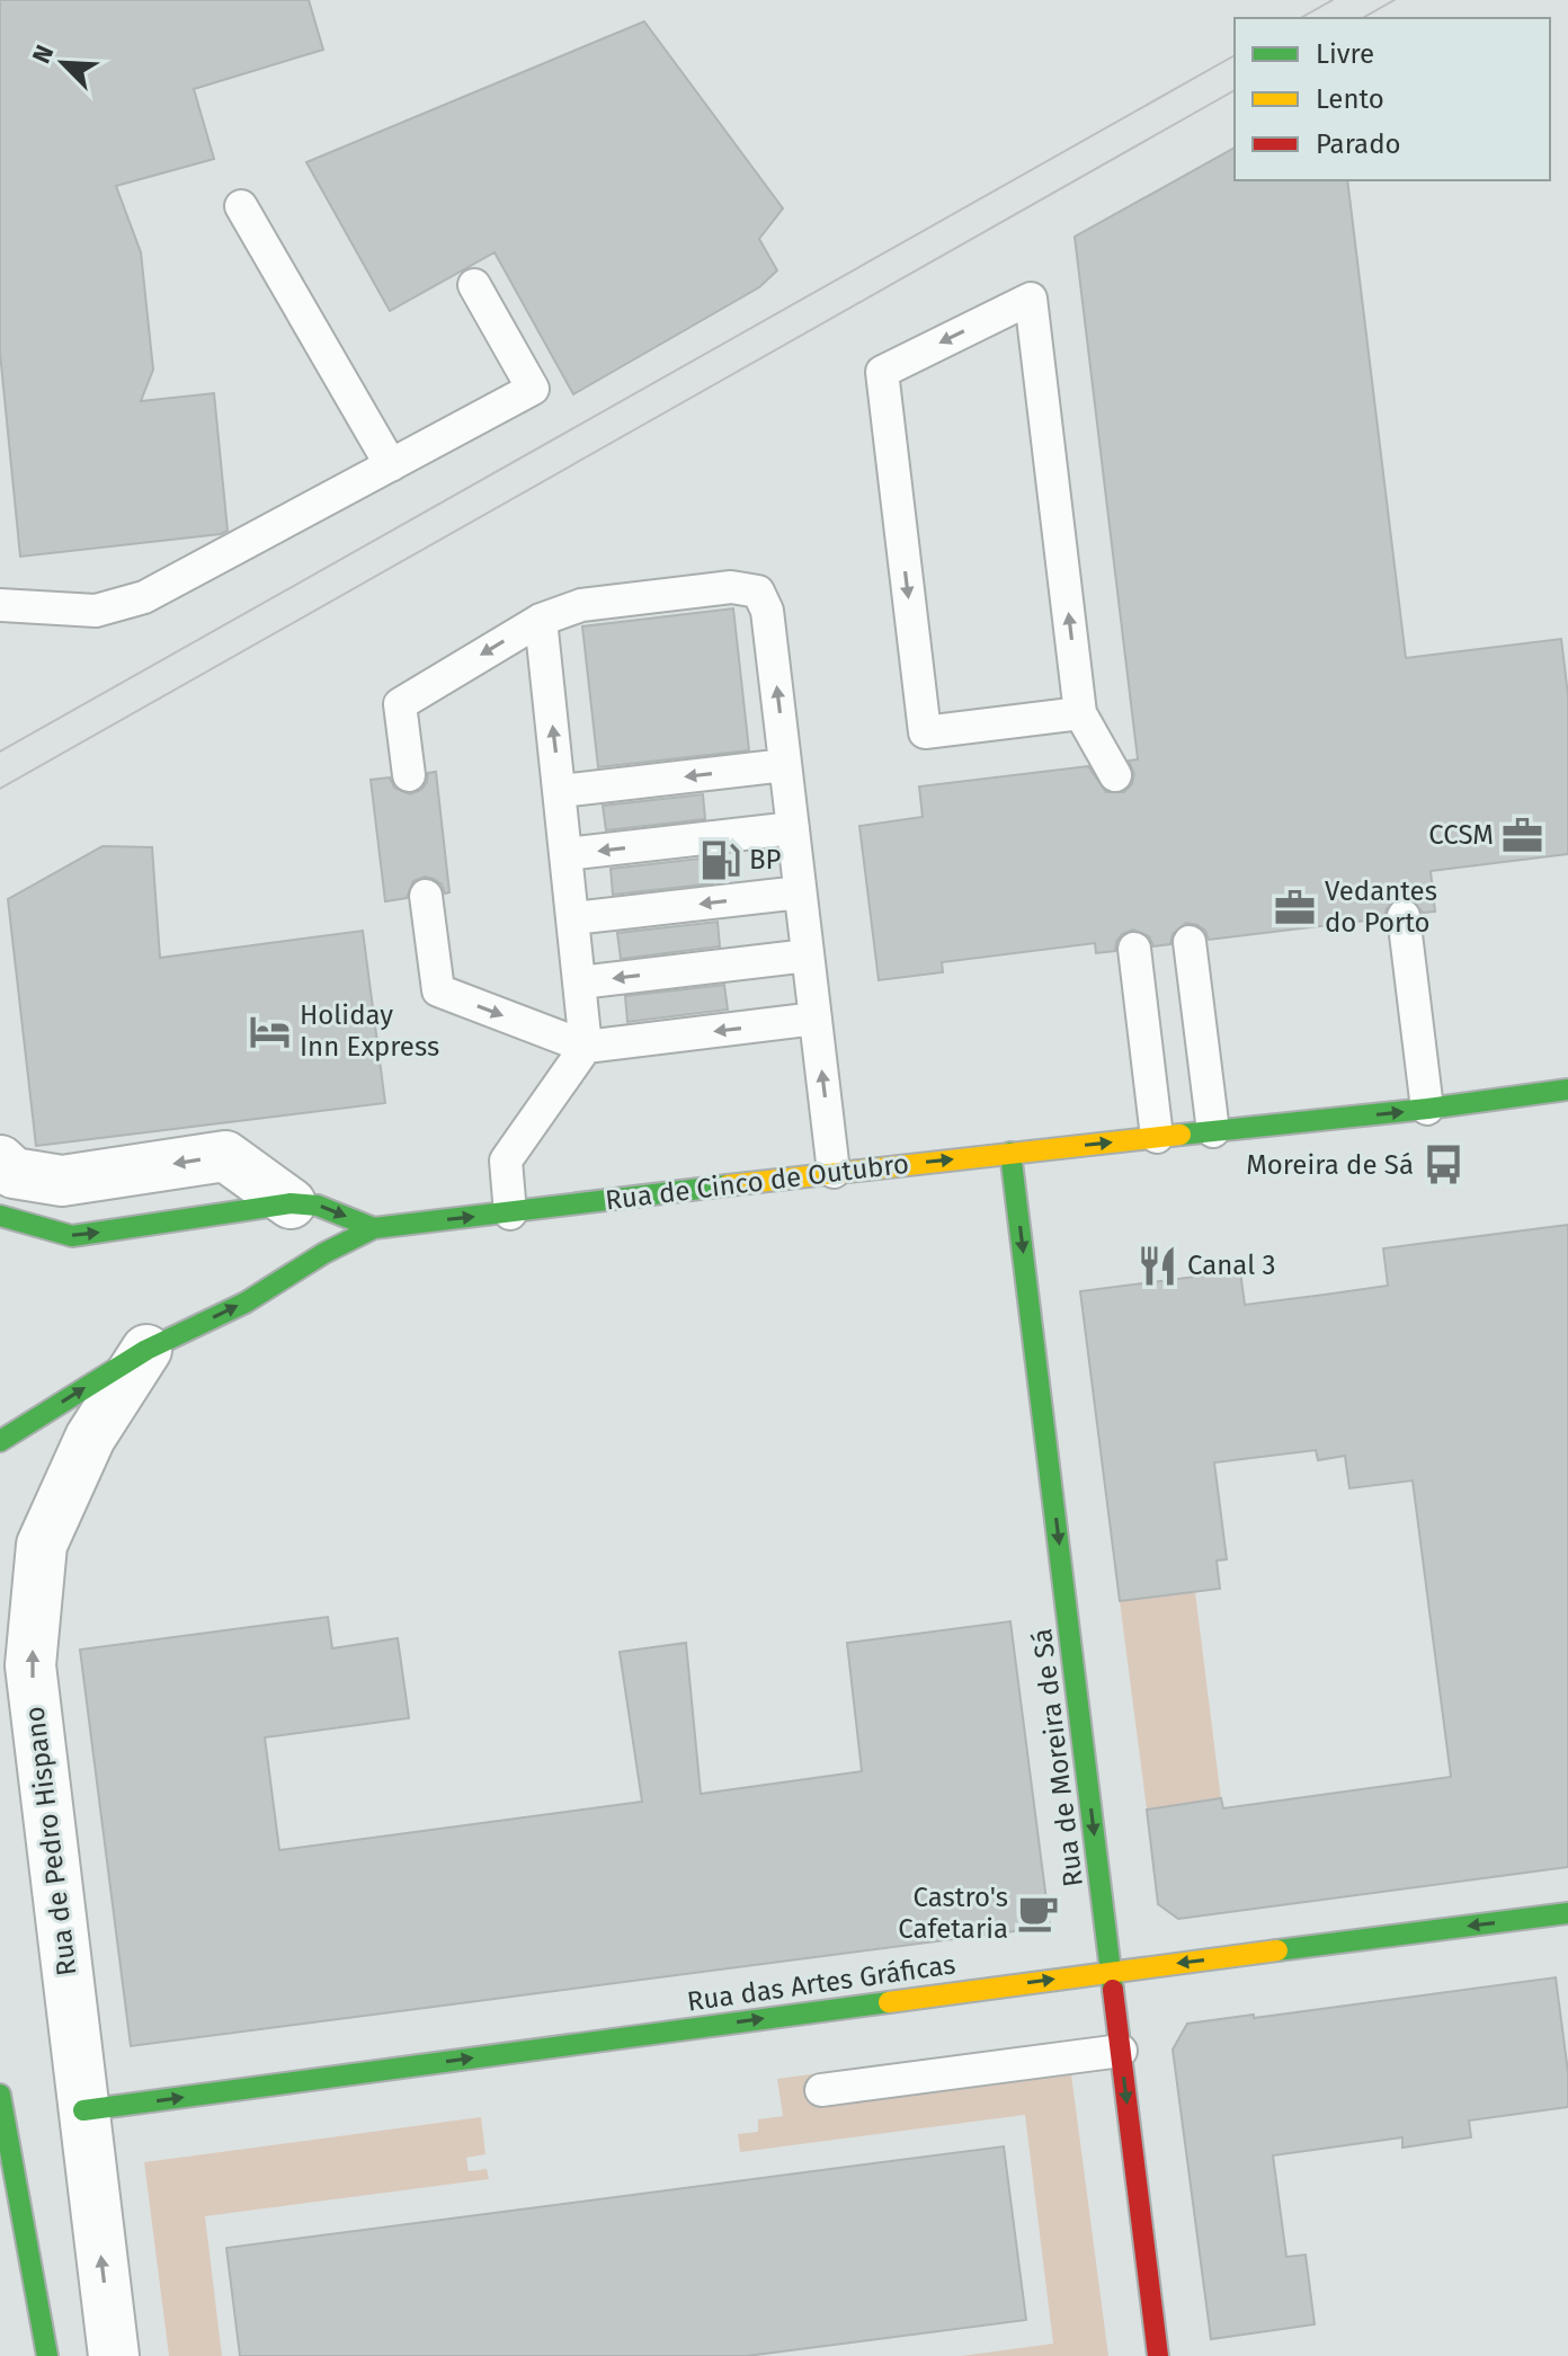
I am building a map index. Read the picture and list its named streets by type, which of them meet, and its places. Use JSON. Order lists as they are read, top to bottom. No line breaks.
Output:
{"streets":{"street":["Rua de Cinco de Outubro","Rua de Moreira de Sá","Rua de Pedro Hispano","Rua das Artes Gráficas"]},"crossings":[["Rua de Cinco de Outubro","Rua de Moreira de Sá"],["Rua de Cinco de Outubro","Rua de Pedro Hispano"],["Rua de Moreira de Sá","Rua das Artes Gráficas"],["Rua de Pedro Hispano","Rua das Artes Gráficas"]],"one_way":["Rua de Cinco de Outubro","Rua de Moreira de Sá","Rua de Pedro Hispano"],"places":{"office":["CCSM","Vedantes do Porto"],"fuel station":["BP"],"hotel":["Holiday Inn Express"],"bus stop":["Moreira de Sá"],"restaurant":["Canal 3"],"cafe":["Castro's Cafetaria"]},"legend":["Livre","Lento","Parado"],"north":"top left"}
